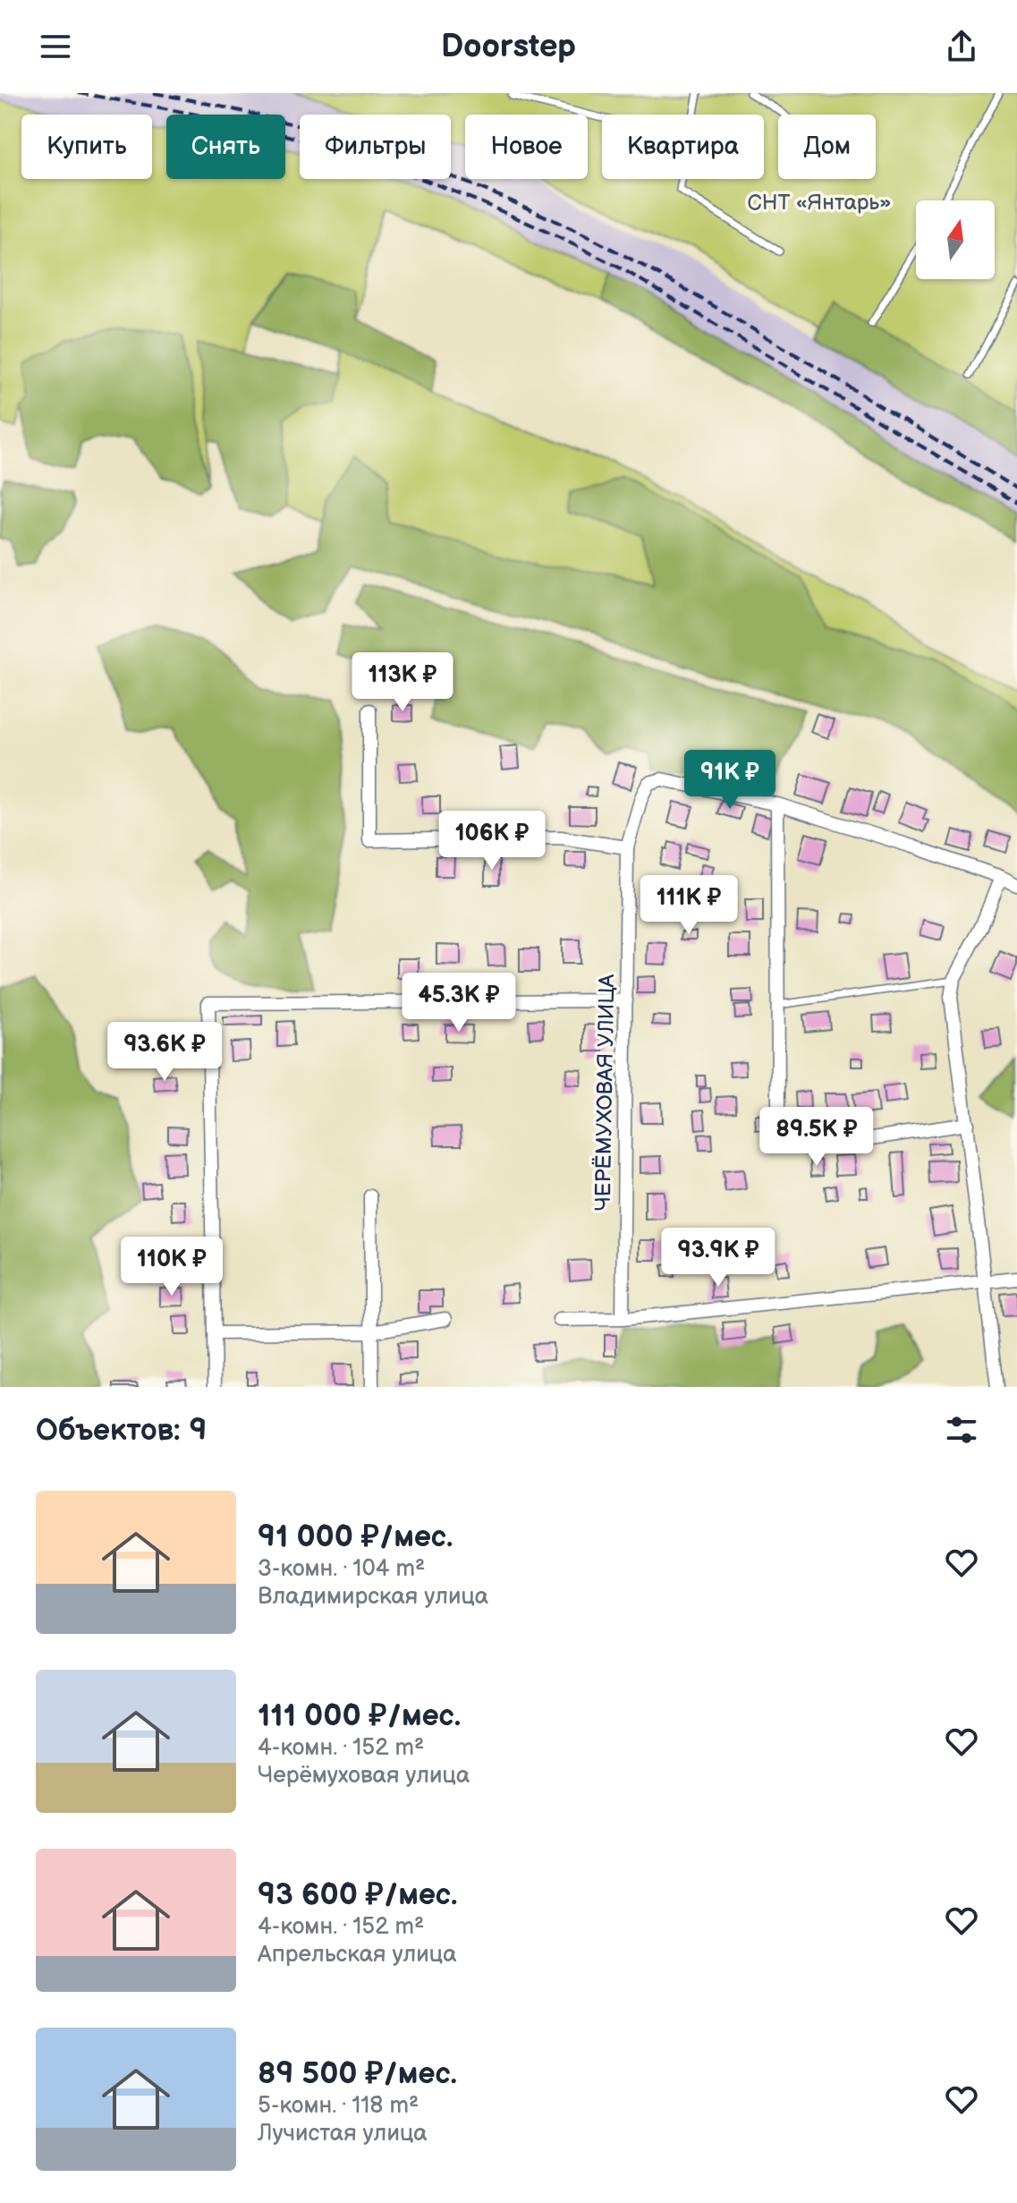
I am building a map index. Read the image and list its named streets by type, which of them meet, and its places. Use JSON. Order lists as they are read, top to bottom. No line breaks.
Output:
{"streets":{"street":["ЧЕРЁМУХОВАЯ УЛИЦА"]},"parks":["СНТ «Янтарь»"],"north":"top","page":{"header":"Doorstep","chip":["Купить","Снять","Фильтры","Новое","Квартира","Дом"],"price":["113K ₽","91K ₽","106K ₽","111K ₽","45.3K ₽","93.6K ₽","89.5K ₽","93.9K ₽","110K ₽"],"heading":"Объектов: 9","list":[{"name":"91 000 ₽/мес.","note":"3-комн. · 104 m² · Владимирская улица"},{"name":"111 000 ₽/мес.","note":"4-комн. · 152 m² · Черёмуховая улица"},{"name":"93 600 ₽/мес.","note":"4-комн. · 152 m² · Апрельская улица"},{"name":"89 500 ₽/мес.","note":"5-комн. · 118 m² · Лучистая улица"}]}}
